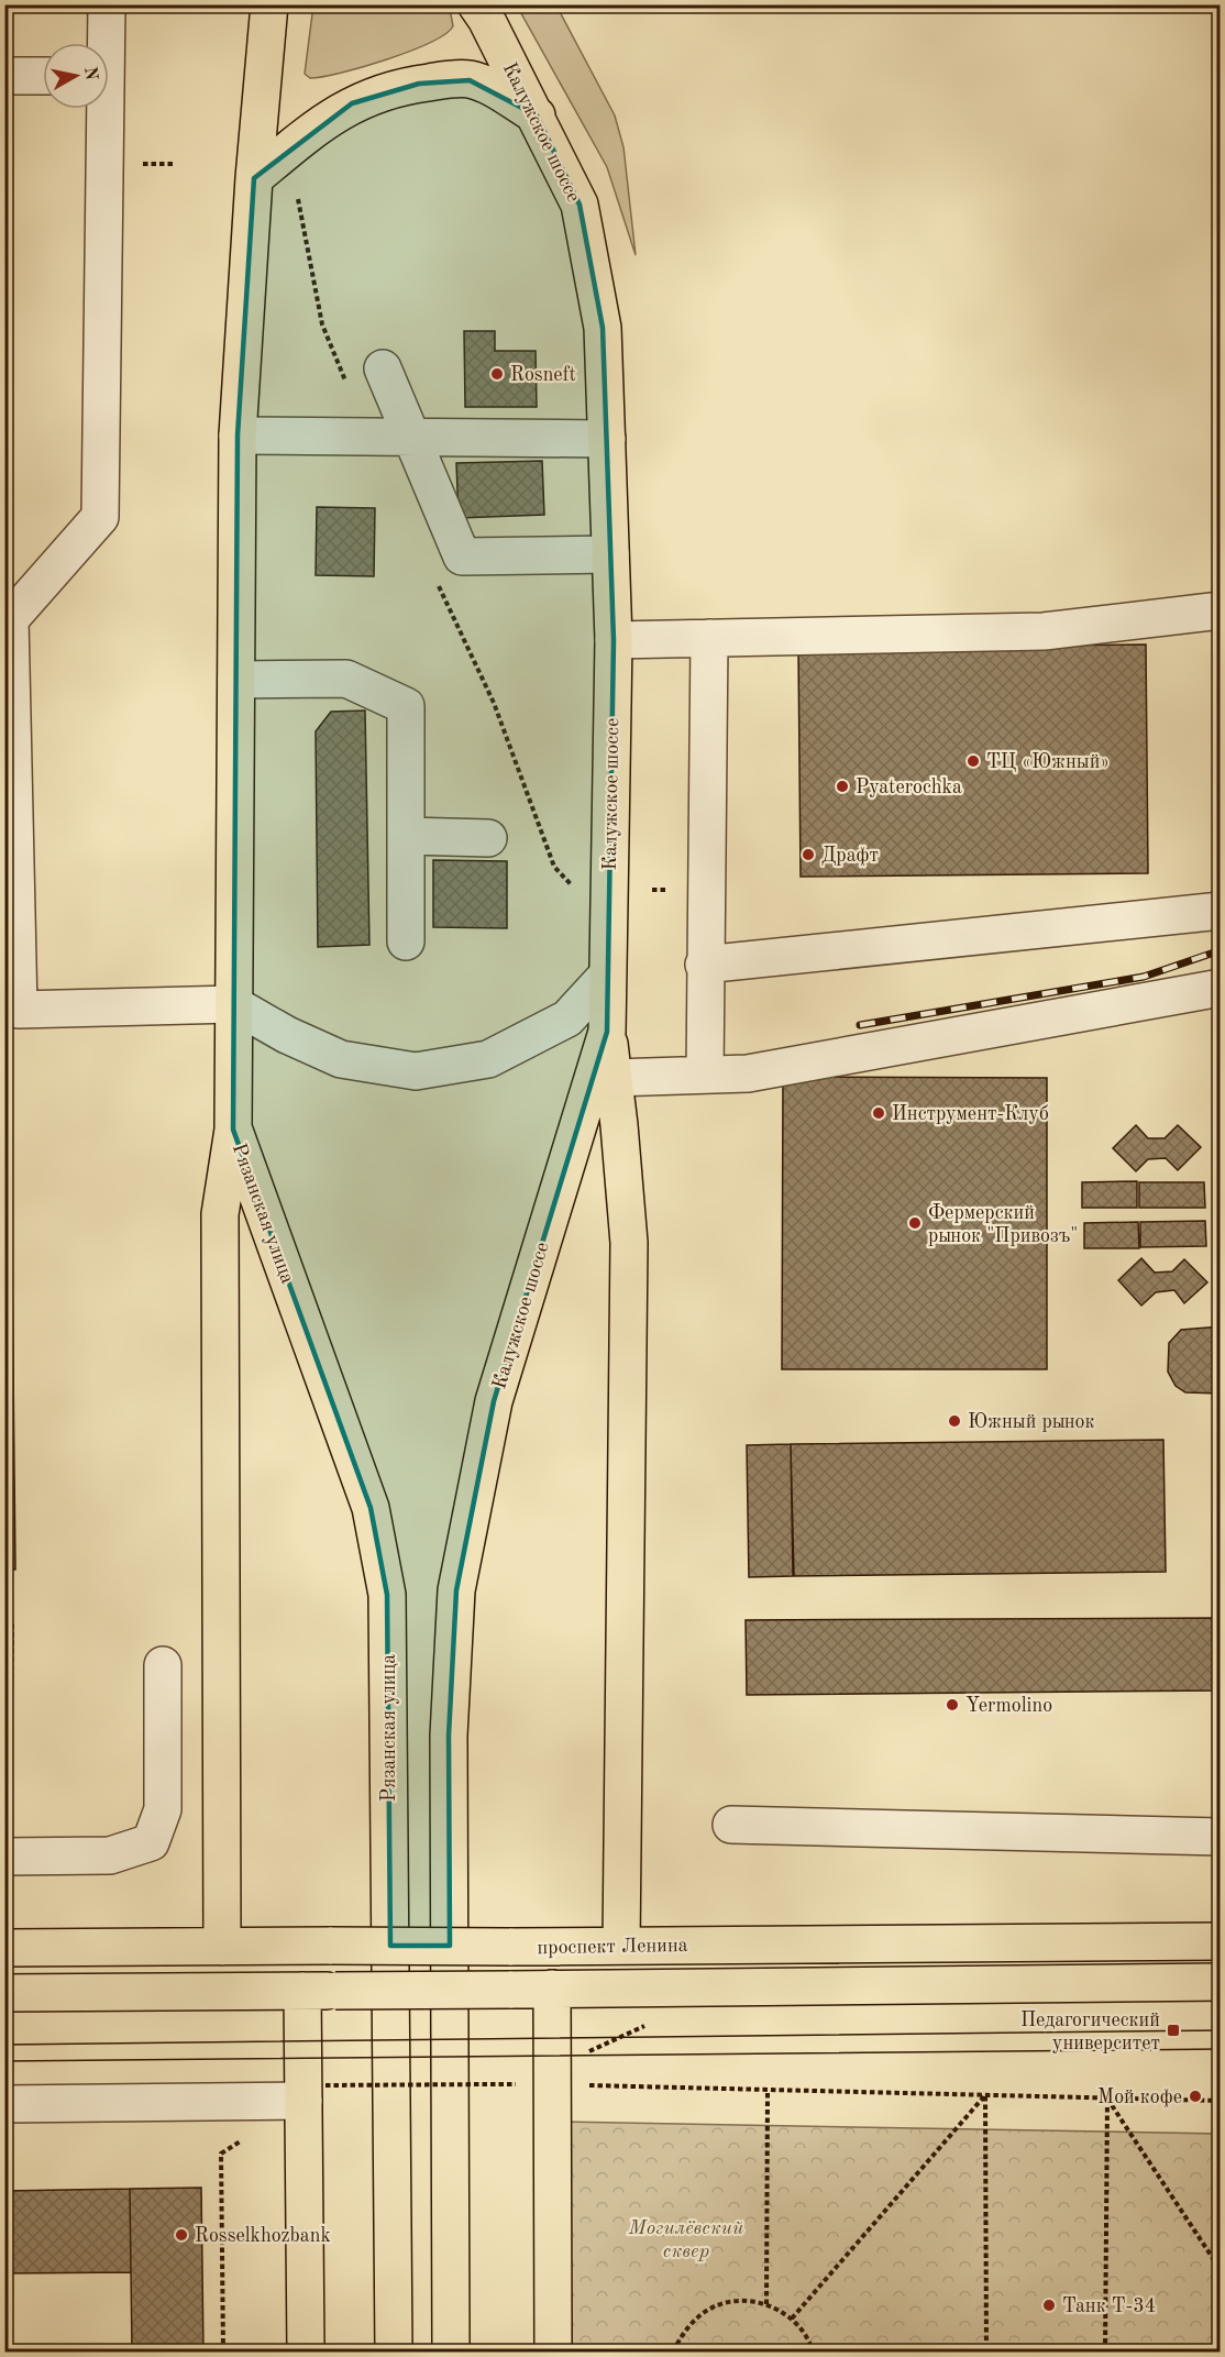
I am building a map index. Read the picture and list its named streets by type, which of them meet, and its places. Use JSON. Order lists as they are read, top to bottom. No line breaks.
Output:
{"streets":{"main road":["Калужское шоссе","Рязанская улица","проспект Ленина"]},"parks":["Могилёвский сквер"],"places":{"other":["Rosneft","ТЦ «Южный»","Pyaterochka","Драфт","Инструмент-Клуб","Фермерский рынок \"Привозъ\"","Южный рынок","Yermolino","Мой кофе","Rosselkhozbank","Танк Т-34"],"transit":["Педагогический университет"]},"north":"right"}
